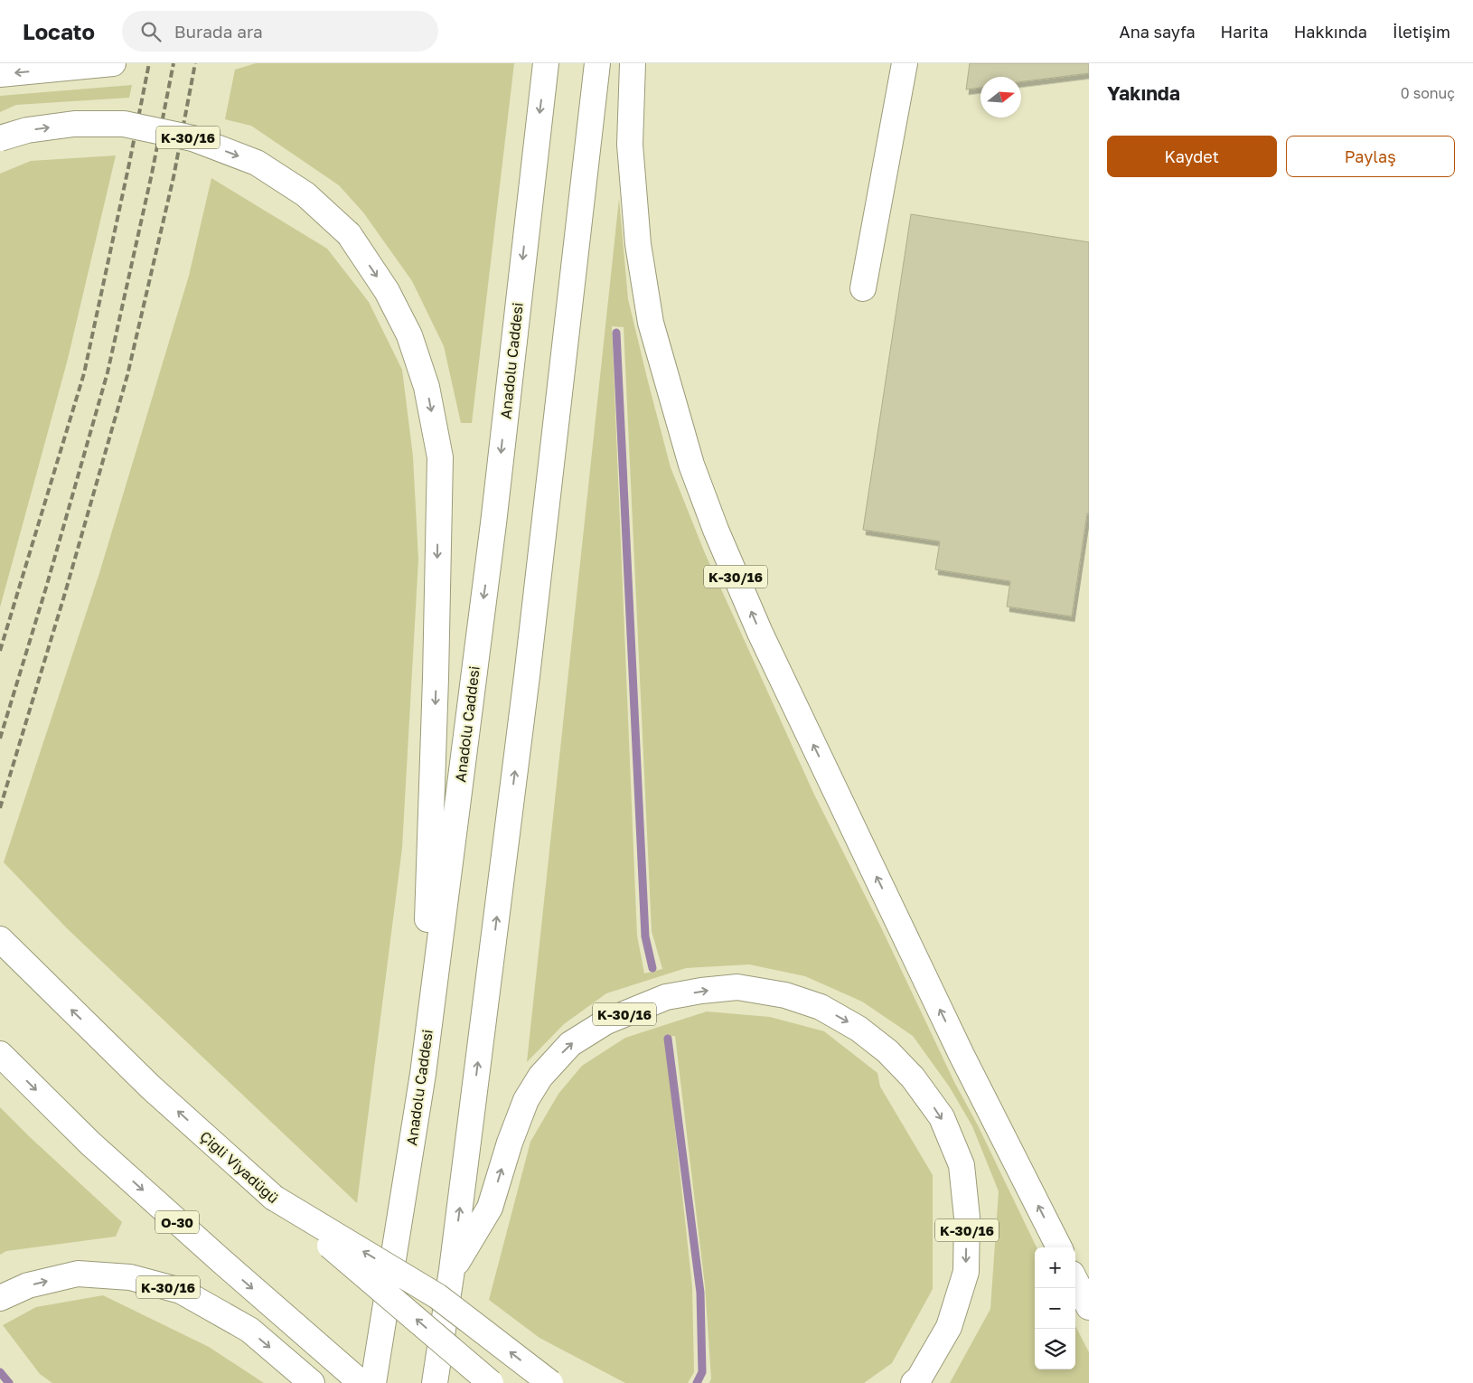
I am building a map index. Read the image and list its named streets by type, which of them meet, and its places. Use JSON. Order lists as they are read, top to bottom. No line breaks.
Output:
{"streets":{"main road":["K-30/16","Anadolu Caddesi","Çiğli Viyadüğü","O-30"]},"crossings":[["K-30/16","Anadolu Caddesi"]],"north":"right","page":{"header":"Locato","search":"Burada ara","nav":["Ana sayfa","Harita","Hakkında","İletişim"],"heading":["Yakında","0 sonuç"],"buttons":["Kaydet","Paylaş"],"map_buttons":["+","−"]}}
